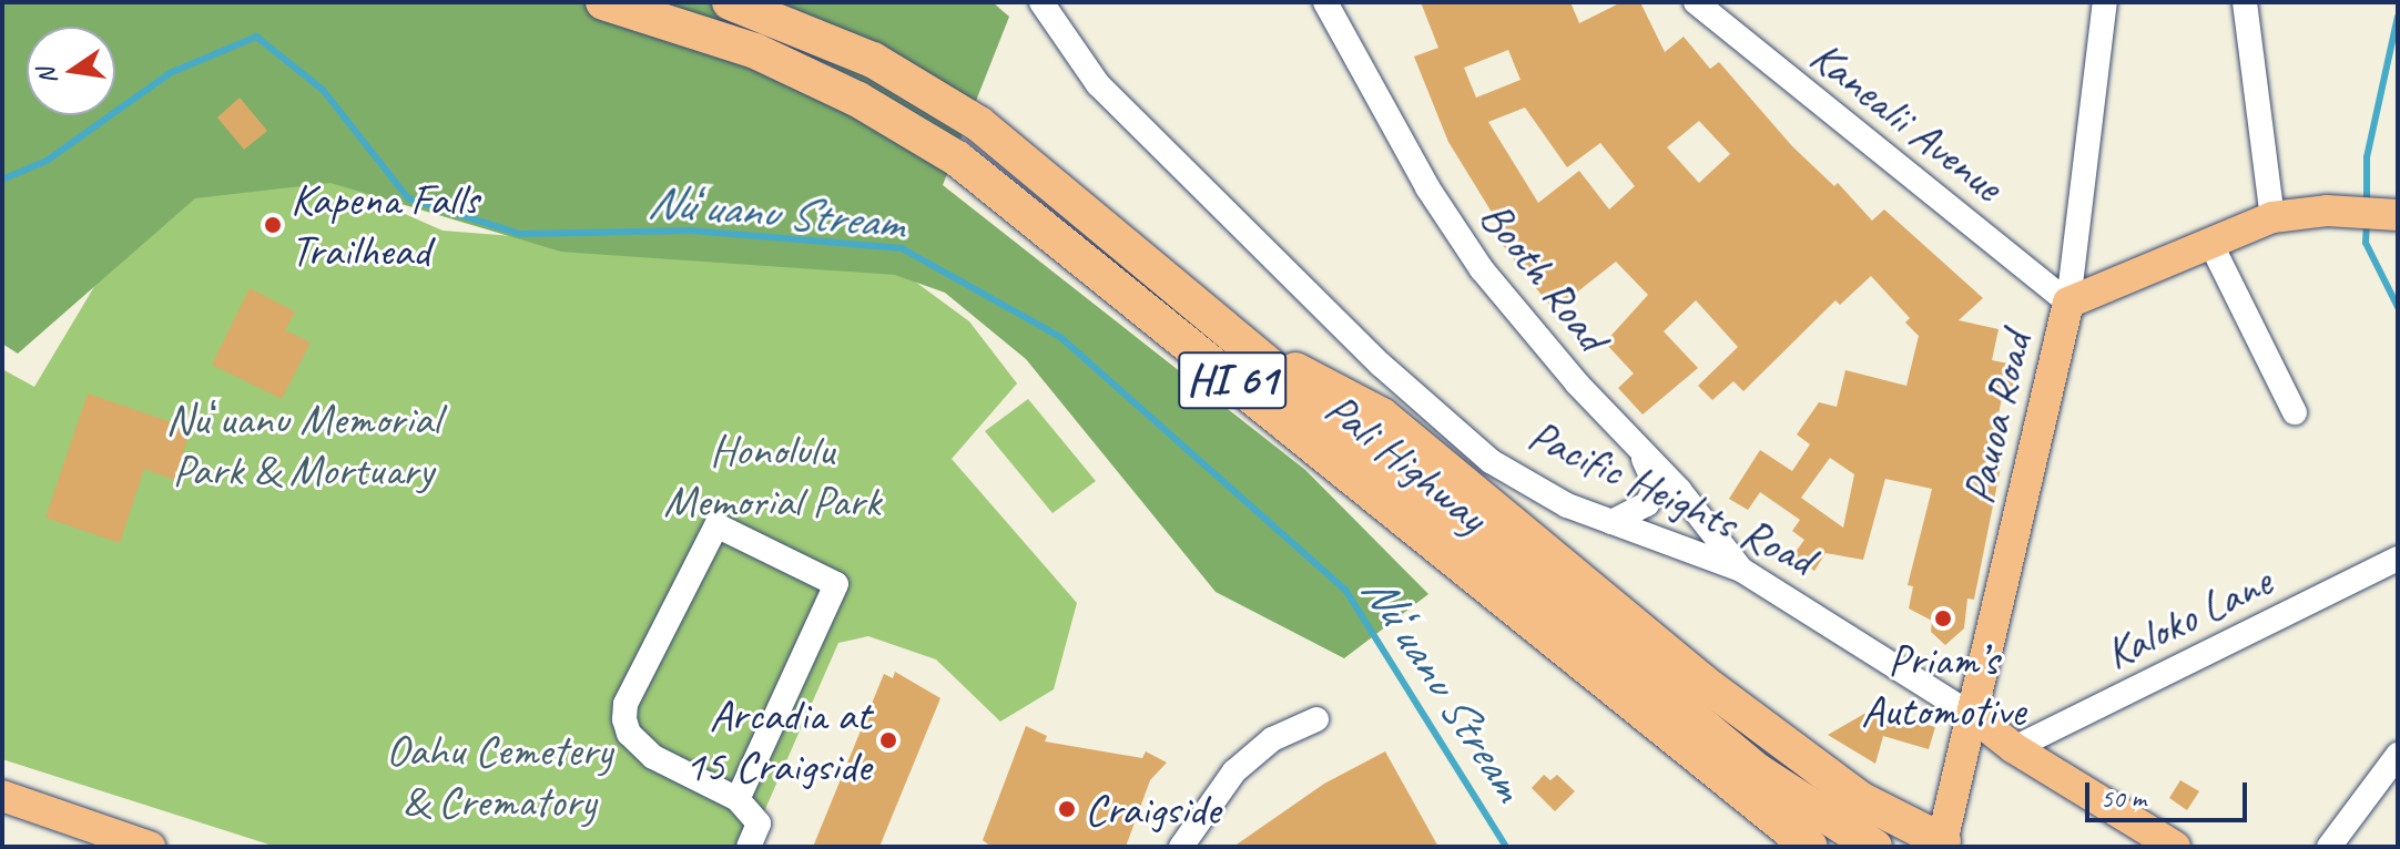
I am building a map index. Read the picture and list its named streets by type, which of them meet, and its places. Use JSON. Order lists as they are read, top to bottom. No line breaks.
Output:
{"streets":{"highway":["HI 61","Pali Highway"],"main road":["Pauoa Road","Pacific Heights Road"],"street":["Kanealii Avenue","Booth Road","Kaloko Lane"]},"crossings":[["Kanealii Avenue","Pauoa Road"],["Booth Road","Pacific Heights Road"],["Pauoa Road","Pacific Heights Road"],["Pacific Heights Road","Kaloko Lane"]],"water":["Nuʻuanu Stream"],"parks":["Nuʻuanu Memorial Park & Mortuary","Honolulu Memorial Park","Oahu Cemetery & Crematory"],"places":["Kapena Falls Trailhead","Priam’s Automotive","Arcadia at 15 Craigside","Craigside"],"scale_bar":"50 m","north":"left"}
